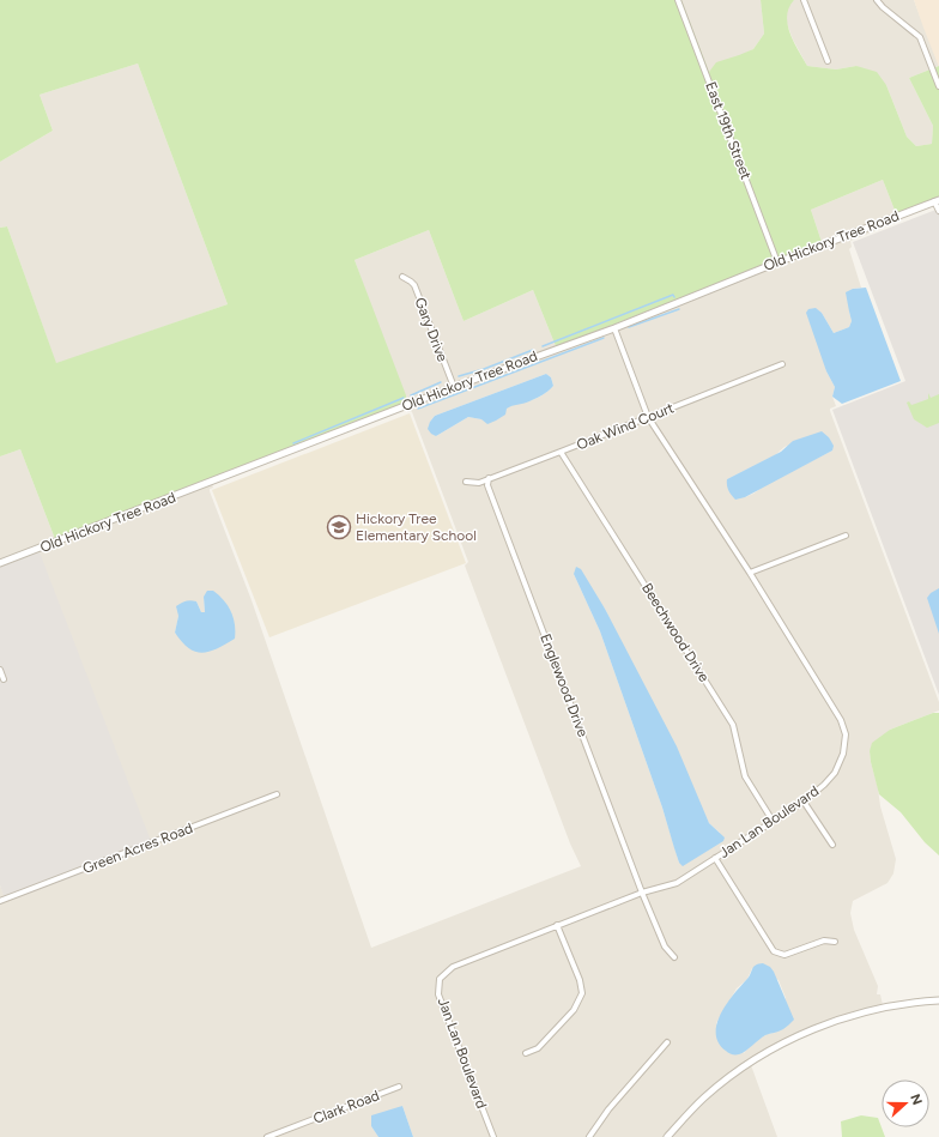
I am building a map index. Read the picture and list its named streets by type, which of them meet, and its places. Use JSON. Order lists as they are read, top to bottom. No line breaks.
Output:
{"streets":{"street":["East 19th Street","Old Hickory Tree Road","Gary Drive","Oak Wind Court","Beechwood Drive","Englewood Drive","Jan Lan Boulevard","Green Acres Road","Clark Road"]},"crossings":[["East 19th Street","Old Hickory Tree Road"],["Old Hickory Tree Road","Gary Drive"],["Old Hickory Tree Road","Jan Lan Boulevard"],["Oak Wind Court","Beechwood Drive"],["Oak Wind Court","Englewood Drive"],["Oak Wind Court","Jan Lan Boulevard"],["Beechwood Drive","Jan Lan Boulevard"],["Englewood Drive","Jan Lan Boulevard"]],"places":{"school or university":["Hickory Tree Elementary School"]},"north":"right"}
